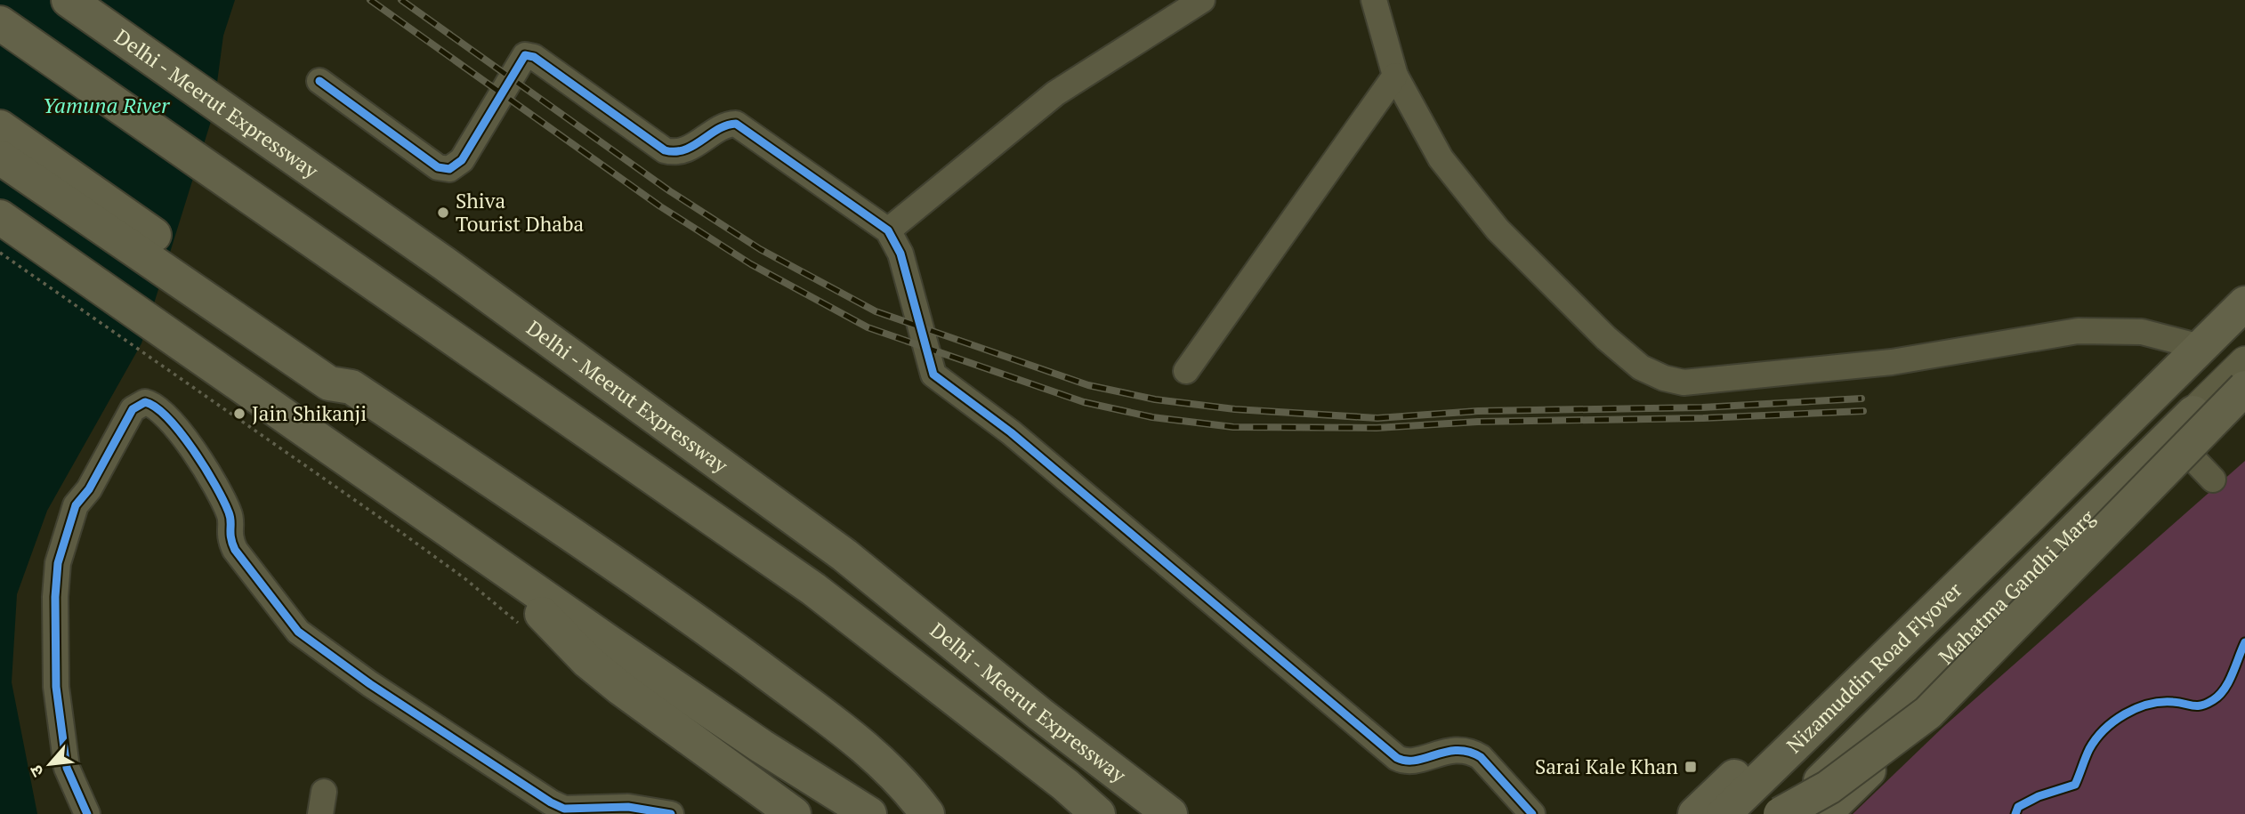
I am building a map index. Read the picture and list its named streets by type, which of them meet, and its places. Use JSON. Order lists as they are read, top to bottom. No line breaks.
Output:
{"streets":{"highway":["Delhi - Meerut Expressway","Mahatma Gandhi Marg","Nizamuddin Road Flyover"]},"crossings":[["Mahatma Gandhi Marg","Nizamuddin Road Flyover"]],"water":["Yamuna River"],"places":{"other":["Shiva Tourist Dhaba","Jain Shikanji"],"transit":["Sarai Kale Khan"]},"north":"bottom left"}
